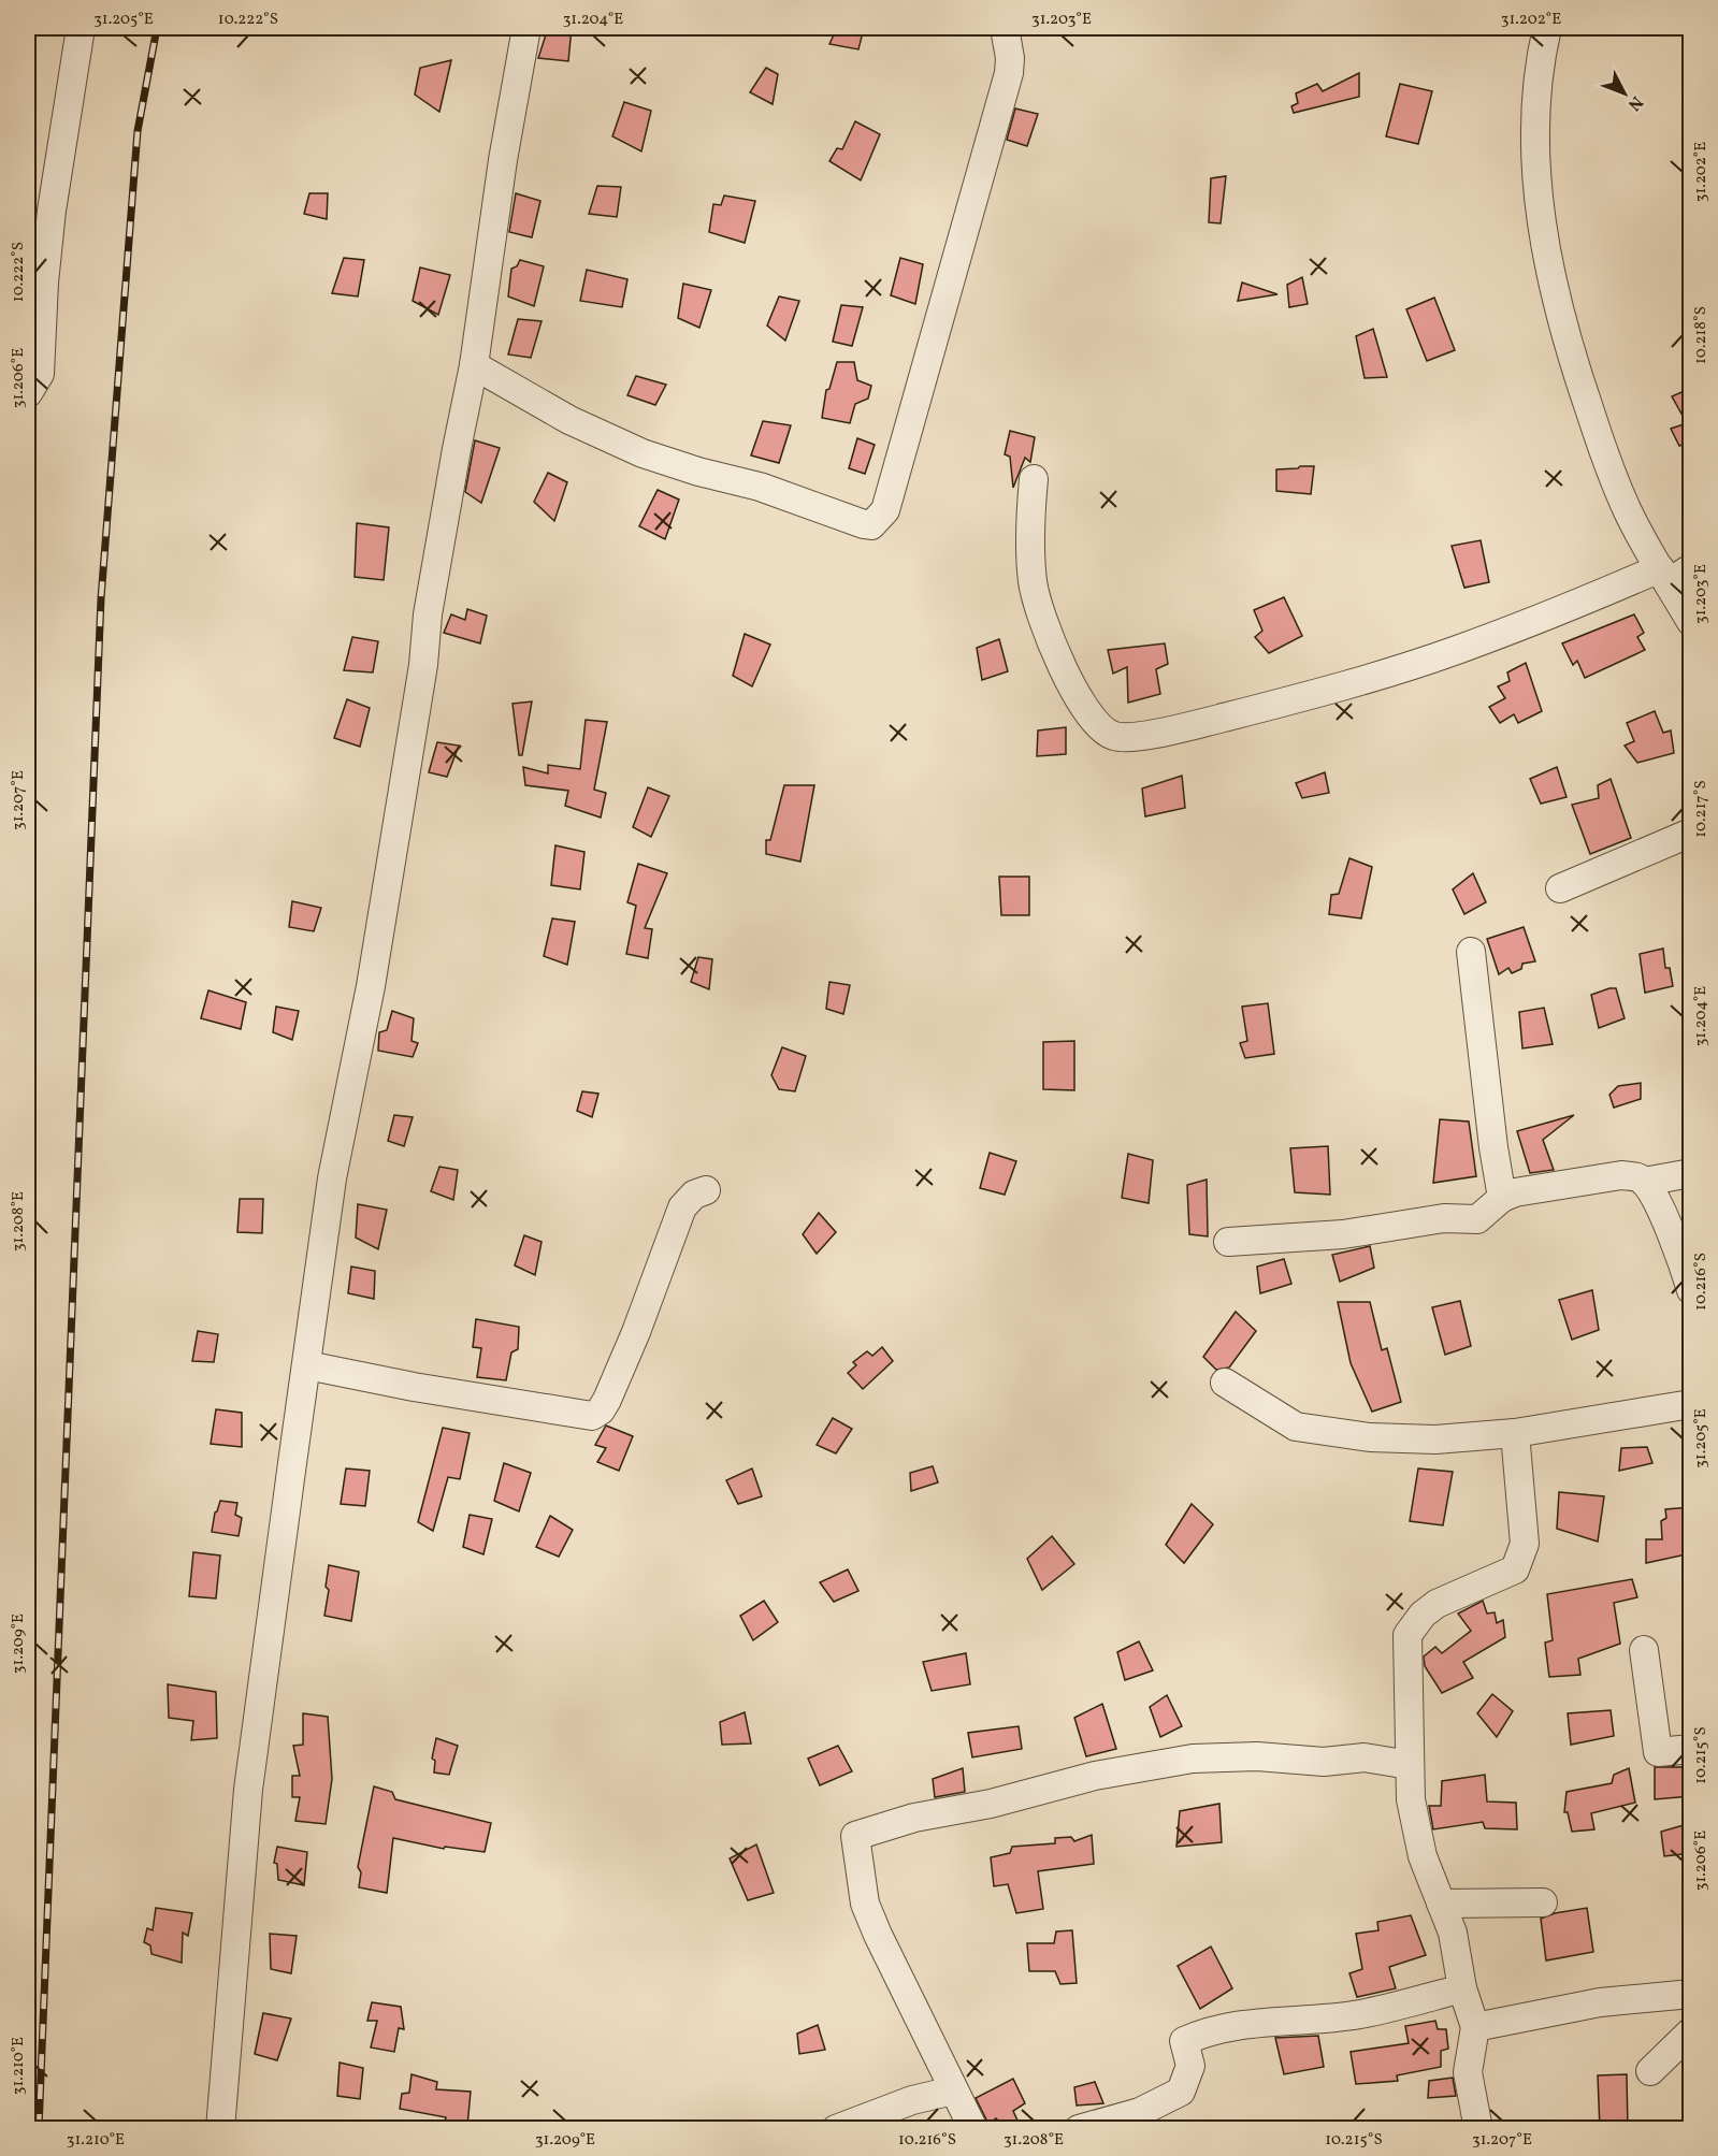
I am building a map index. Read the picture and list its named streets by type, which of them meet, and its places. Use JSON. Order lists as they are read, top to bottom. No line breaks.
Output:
{"north":"bottom right","coordinates":["31.205°E","10.222°S","31.204°E","31.203°E","31.202°E","10.218°S","31.206°E","31.207°E","10.217°S","31.208°E","10.216°S","31.209°E","10.215°S","31.210°E"]}
